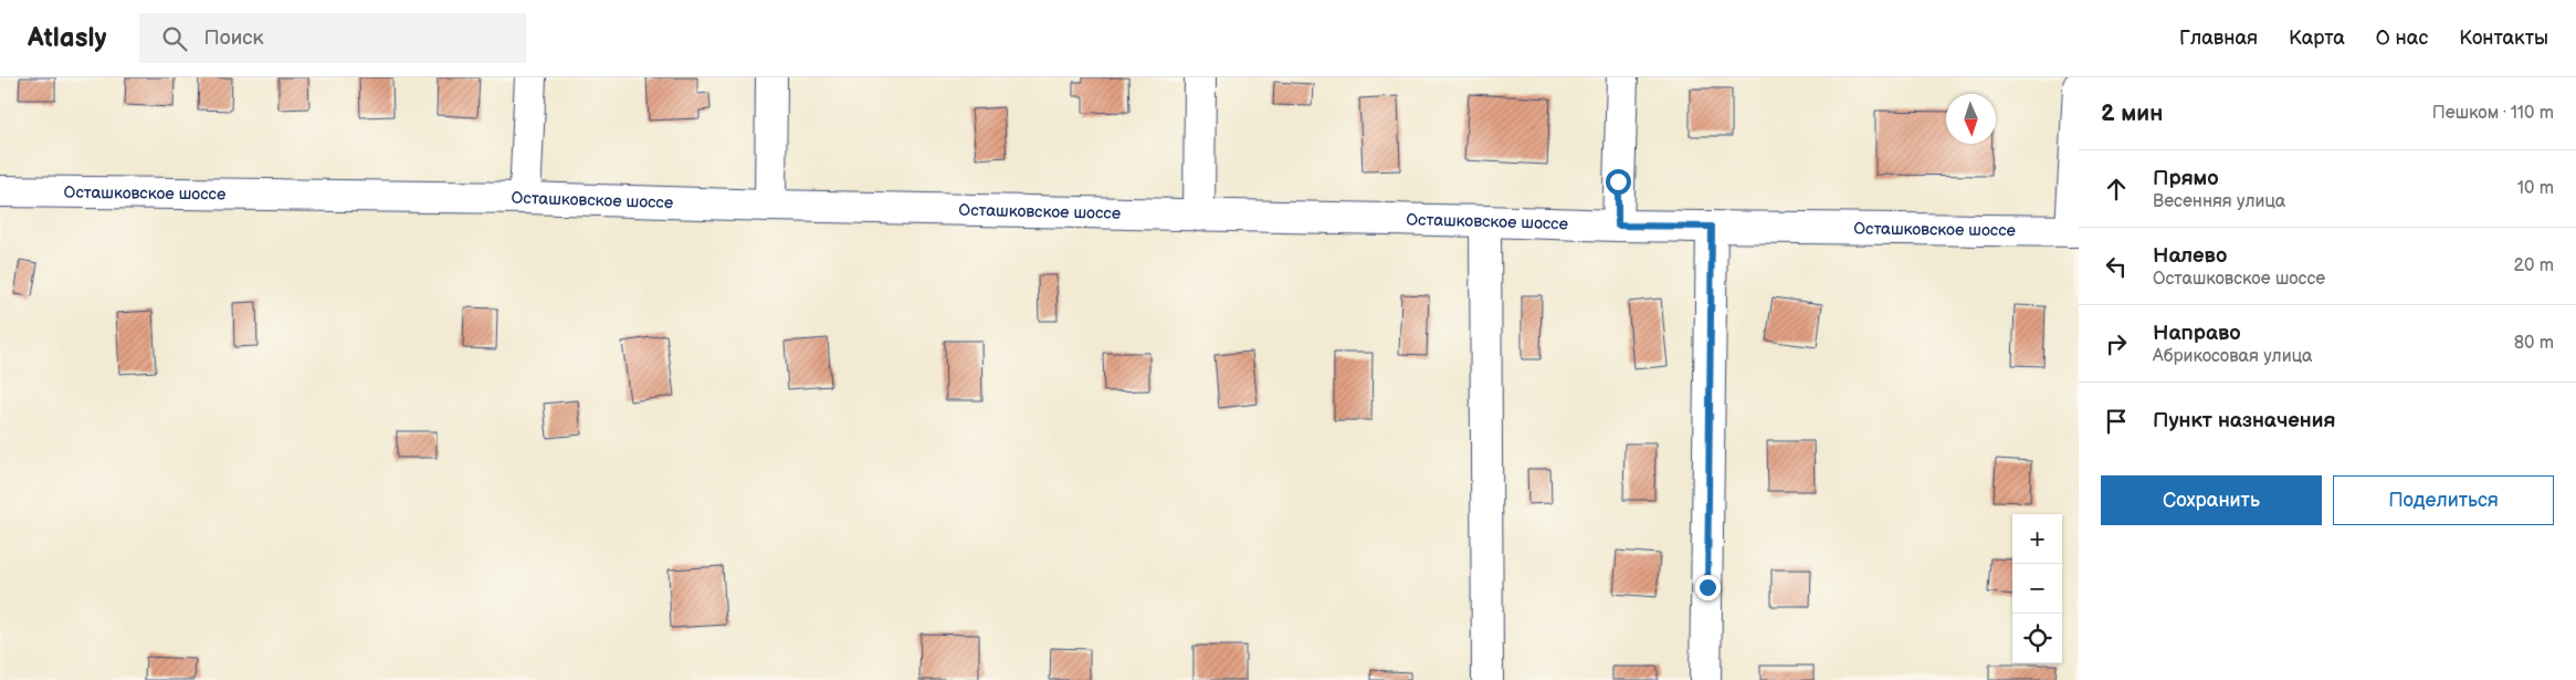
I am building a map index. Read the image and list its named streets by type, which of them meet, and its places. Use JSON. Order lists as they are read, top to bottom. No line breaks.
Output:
{"streets":{"street":["Осташковское шоссе"]},"north":"bottom","page":{"header":"Atlasly","search":"Поиск","nav":["Главная","Карта","О нас","Контакты"],"heading":["2 мин","Пешком · 110 m"],"list":[["Прямо","Весенняя улица","10 m"],["Налево","Осташковское шоссе","20 m"],["Направо","Абрикосовая улица","80 m"],"Пункт назначения"],"buttons":["Сохранить","Поделиться"],"map_buttons":["+","−"]}}
